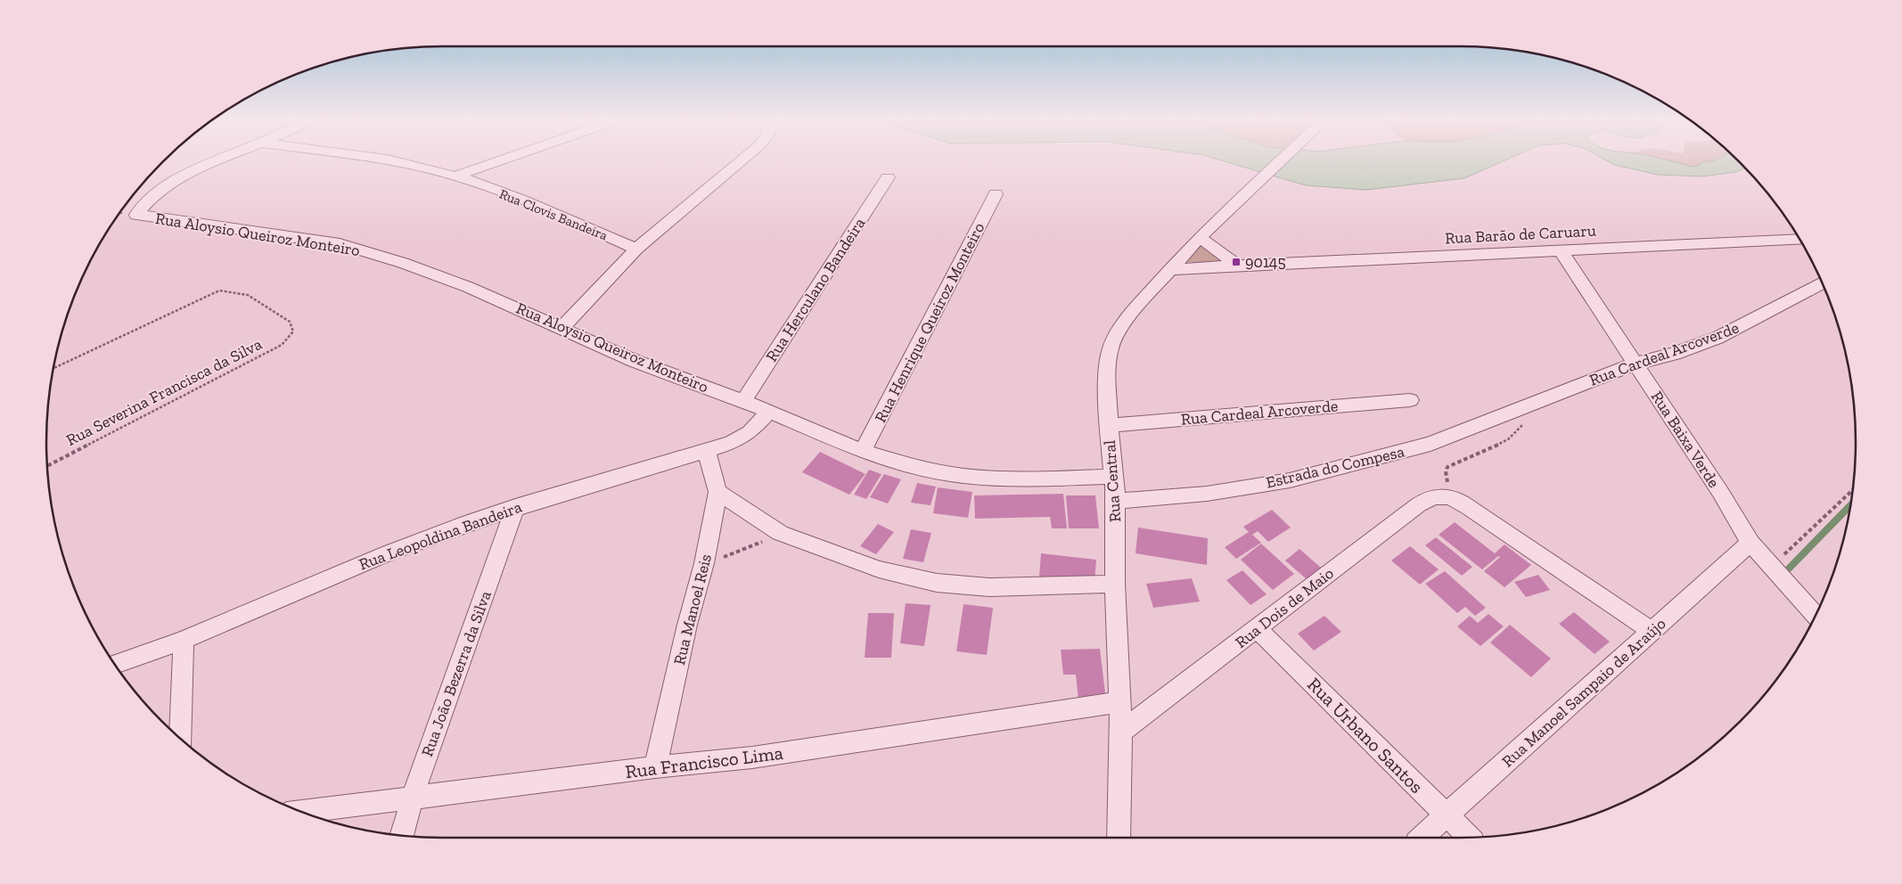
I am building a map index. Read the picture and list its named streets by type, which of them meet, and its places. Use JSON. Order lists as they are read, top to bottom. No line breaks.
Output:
{"streets":{"street":["Rua Clovis Bandeira","Rua Aloysio Queiroz Monteiro","Rua Barão de Caruaru","Rua Herculano Bandeira","Rua Henrique Queiroz Monteiro","Rua Cardeal Arcoverde","Rua Baixa Verde","Estrada do Compesa","Rua Central","Rua Leopoldina Bandeira","Rua Dois de Maio","Rua Manoel Reis","Rua João Bezerra da Silva","Rua Manoel Sampaio de Araújo","Rua Urbano Santos","Rua Francisco Lima"],"path":["Rua Severina Francisca da Silva"]},"crossings":[["Rua Aloysio Queiroz Monteiro","Rua Herculano Bandeira"],["Rua Aloysio Queiroz Monteiro","Rua Henrique Queiroz Monteiro"],["Rua Aloysio Queiroz Monteiro","Rua Central"],["Rua Aloysio Queiroz Monteiro","Rua Leopoldina Bandeira"],["Rua Barão de Caruaru","Rua Baixa Verde"],["Rua Barão de Caruaru","Rua Central"],["Rua Cardeal Arcoverde","Rua Baixa Verde"],["Rua Cardeal Arcoverde","Estrada do Compesa"],["Rua Cardeal Arcoverde","Rua Central"],["Rua Baixa Verde","Rua Manoel Sampaio de Araújo"],["Estrada do Compesa","Rua Central"],["Rua Central","Rua Dois de Maio"],["Rua Central","Rua Francisco Lima"],["Rua Leopoldina Bandeira","Rua Manoel Reis"],["Rua Leopoldina Bandeira","Rua João Bezerra da Silva"],["Rua Dois de Maio","Rua Urbano Santos"],["Rua Manoel Reis","Rua Francisco Lima"],["Rua João Bezerra da Silva","Rua Francisco Lima"],["Rua Manoel Sampaio de Araújo","Rua Urbano Santos"]],"places":{"transit":["90145"]}}
